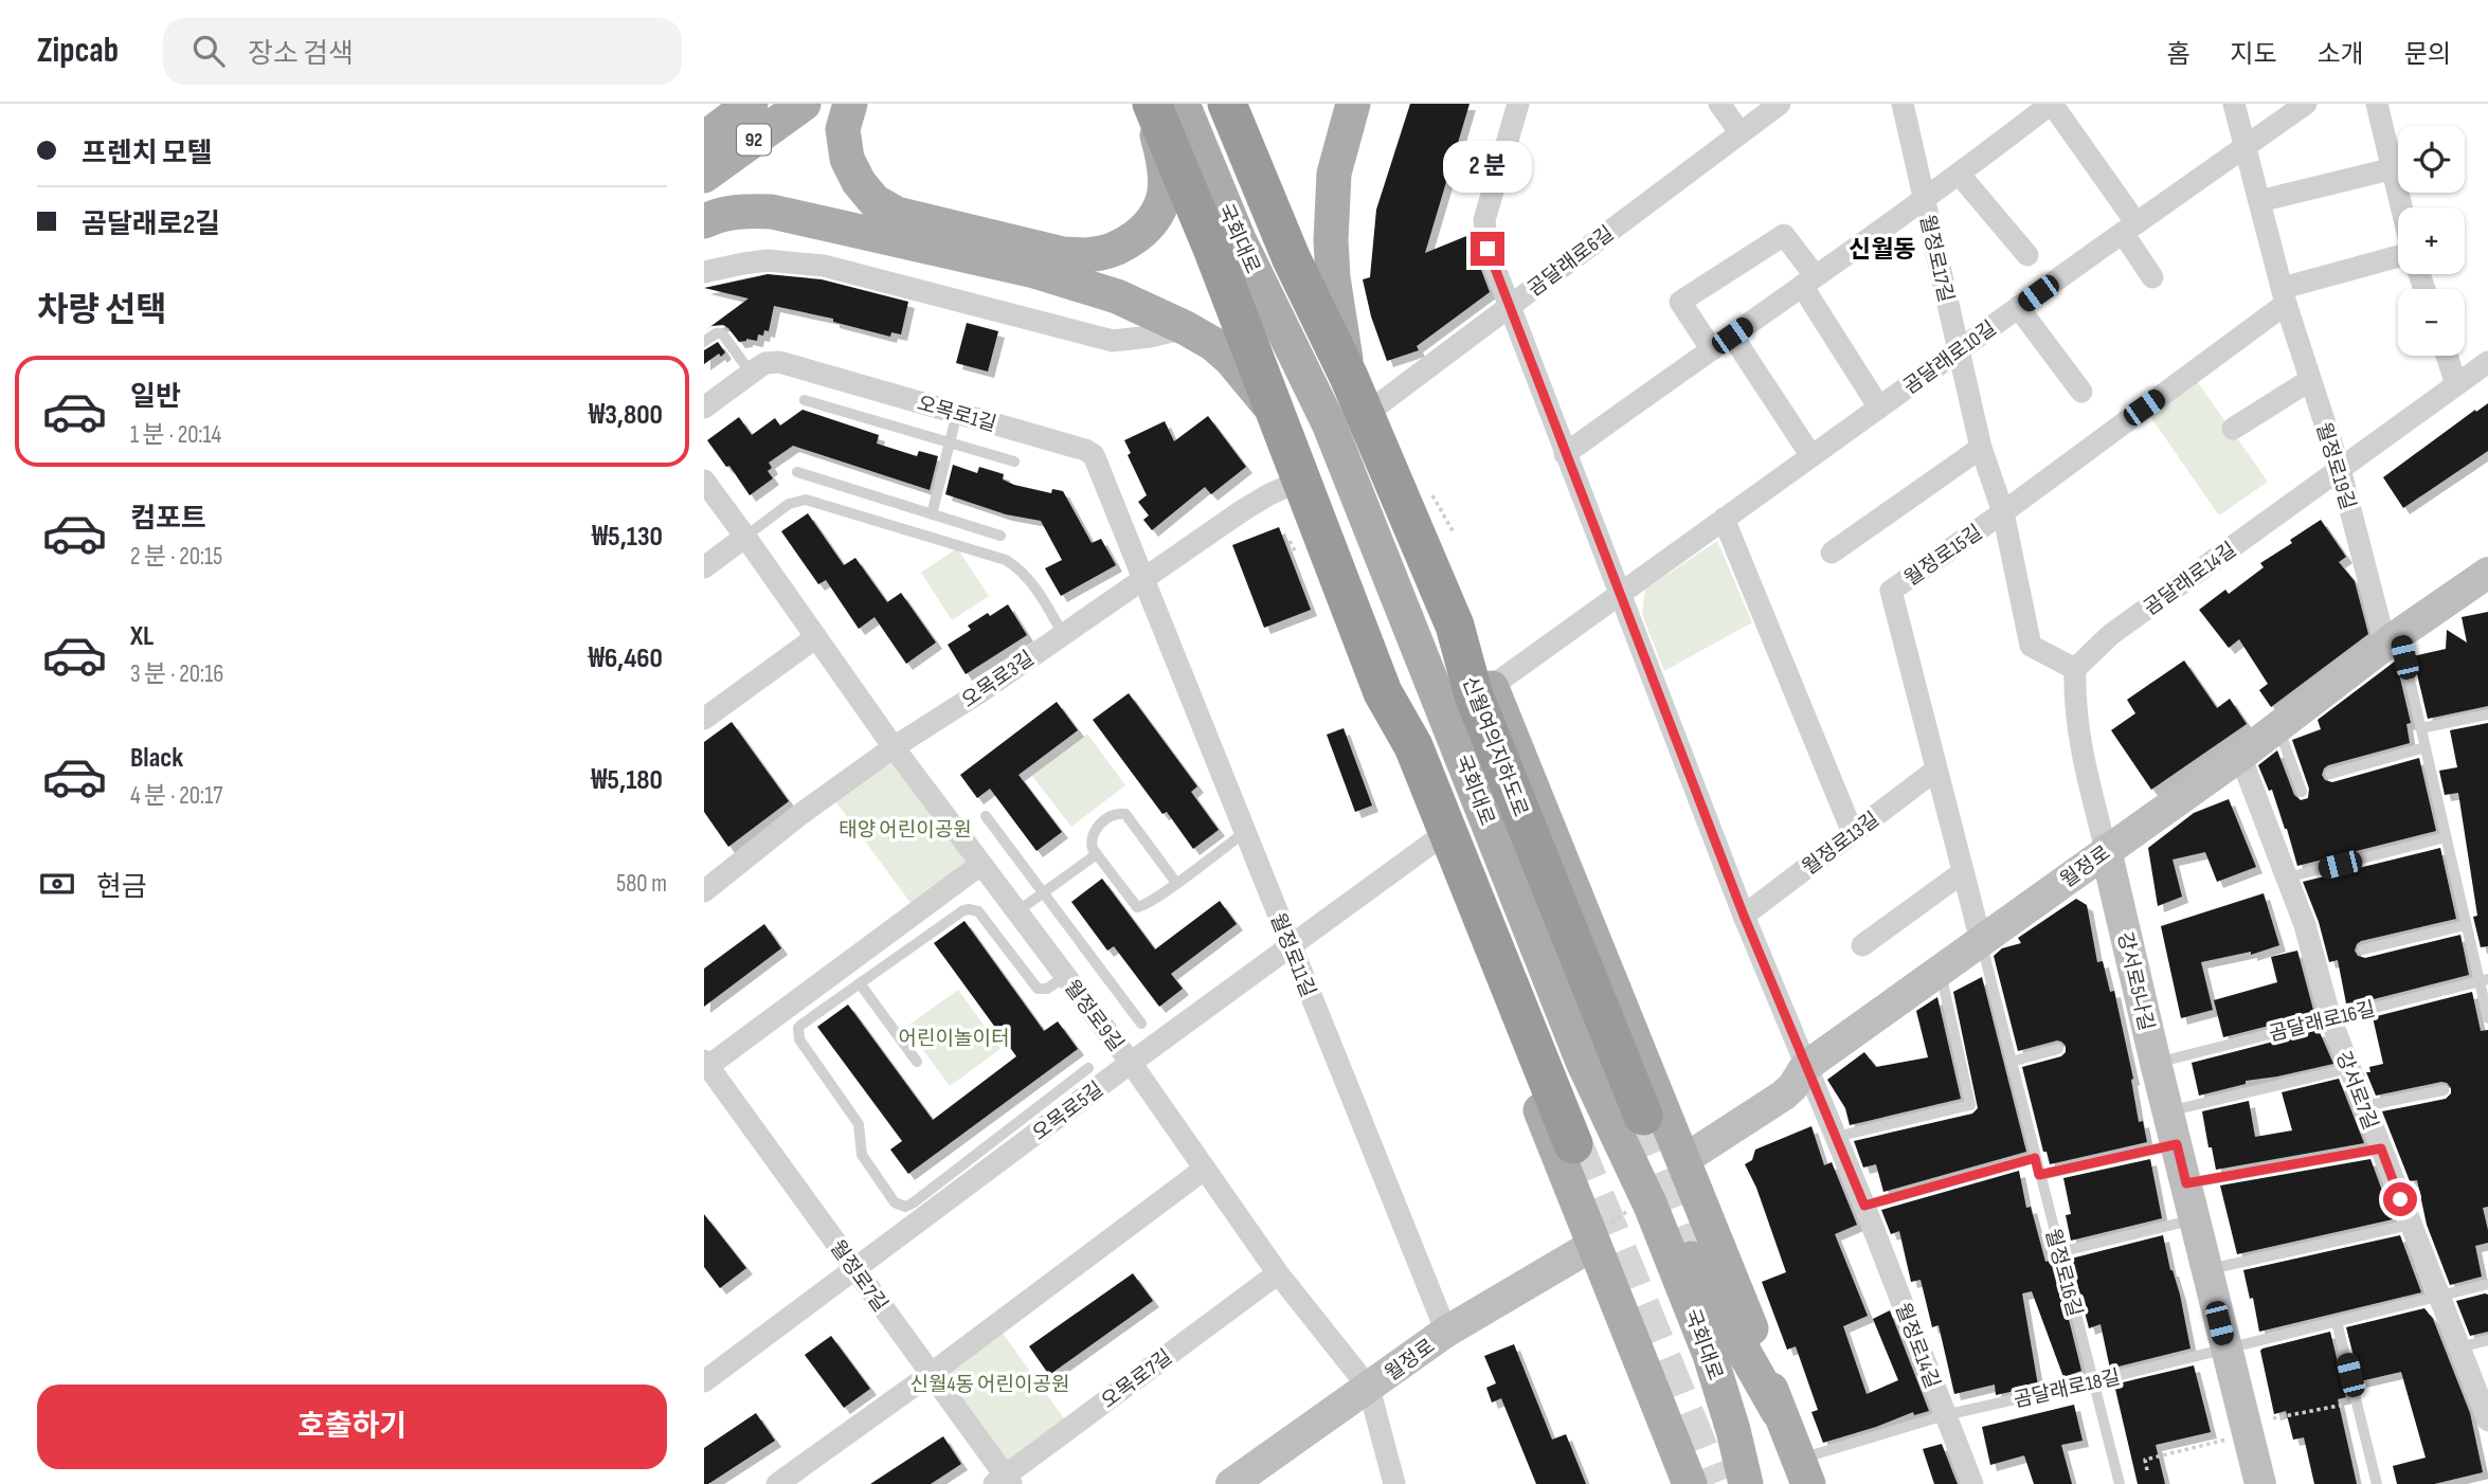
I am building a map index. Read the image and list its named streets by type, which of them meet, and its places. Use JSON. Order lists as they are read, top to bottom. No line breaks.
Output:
{"streets":{"highway":["신월여의지하도로"],"main road":["92","국회대로"],"street":["월정로17길","곰달래로6길","곰달래로10길","오목로1길","월정로19길","월정로15길","곰달래로14길","오목로3길","월정로13길","월정로","월정로11길","강서로5나길","월정로9길","강서로7길","오목로5길","월정로7길","월정로14길","오목로7길"],"lane":["곰달래로16길","월정로16길","곰달래로18길"]},"crossings":[["월정로17길","곰달래로10길"],["월정로17길","월정로15길"],["월정로17길","곰달래로14길"],["곰달래로6길","신월여의지하도로"],["곰달래로10길","월정로19길"],["오목로1길","오목로3길"],["오목로1길","월정로11길"],["월정로19길","월정로15길"],["월정로19길","곰달래로14길"],["월정로19길","월정로"],["월정로15길","월정로13길"],["월정로15길","월정로"],["월정로15길","월정로16길"],["오목로3길","월정로11길"],["오목로3길","월정로9길"],["월정로","월정로11길"],["월정로","강서로5나길"],["월정로","월정로9길"],["월정로","강서로7길"],["월정로","월정로16길"],["월정로","월정로14길"],["월정로11길","오목로5길"],["강서로5나길","곰달래로16길"],["강서로5나길","곰달래로18길"],["월정로9길","오목로5길"],["월정로9길","오목로7길"],["곰달래로16길","강서로7길"],["강서로7길","곰달래로18길"],["오목로5길","월정로7길"],["월정로16길","곰달래로18길"],["월정로7길","오목로7길"],["월정로14길","곰달래로18길"]],"districts":["신월동"],"parks":["태양 어린이공원","어린이놀이터","신월4동 어린이공원"],"page":{"header":"Zipcab","search":"장소 검색","nav":["홈","지도","소개","문의"],"banner":["프렌치 모텔","곰달래로2길"],"map_buttons":["+","−"],"bubble":"2 분","heading":"차량 선택","list":[{"name":"일반","note":"1 분 · 20:14","value":"₩3,800"},{"name":"컴포트","note":"2 분 · 20:15","value":"₩5,130"},{"name":"XL","note":"3 분 · 20:16","value":"₩6,460"},{"name":"Black","note":"4 분 · 20:17","value":"₩5,180"}],"pay":["현금","580 m"],"buttons":"호출하기"}}
